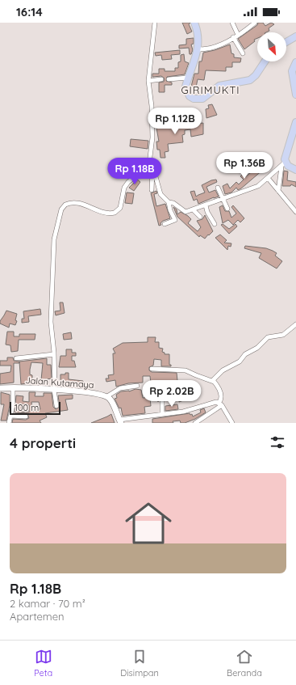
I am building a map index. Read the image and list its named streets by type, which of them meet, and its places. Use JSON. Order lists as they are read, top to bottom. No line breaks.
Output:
{"streets":{"main road":["Jalan Kutamaya"]},"districts":["GIRIMUKTI"],"scale_bar":"100 m","north":"bottom right","page":{"status":"16:14","price":["Rp 1.12B","Rp 1.36B","Rp 1.18B","Rp 2.02B"],"scale":"100 m","heading":"4 properti","list":[{"name":"Rp 1.18B","note":"2 kamar · 70 m² · Apartemen"}],"tabs":["Peta","Disimpan","Beranda"]}}
